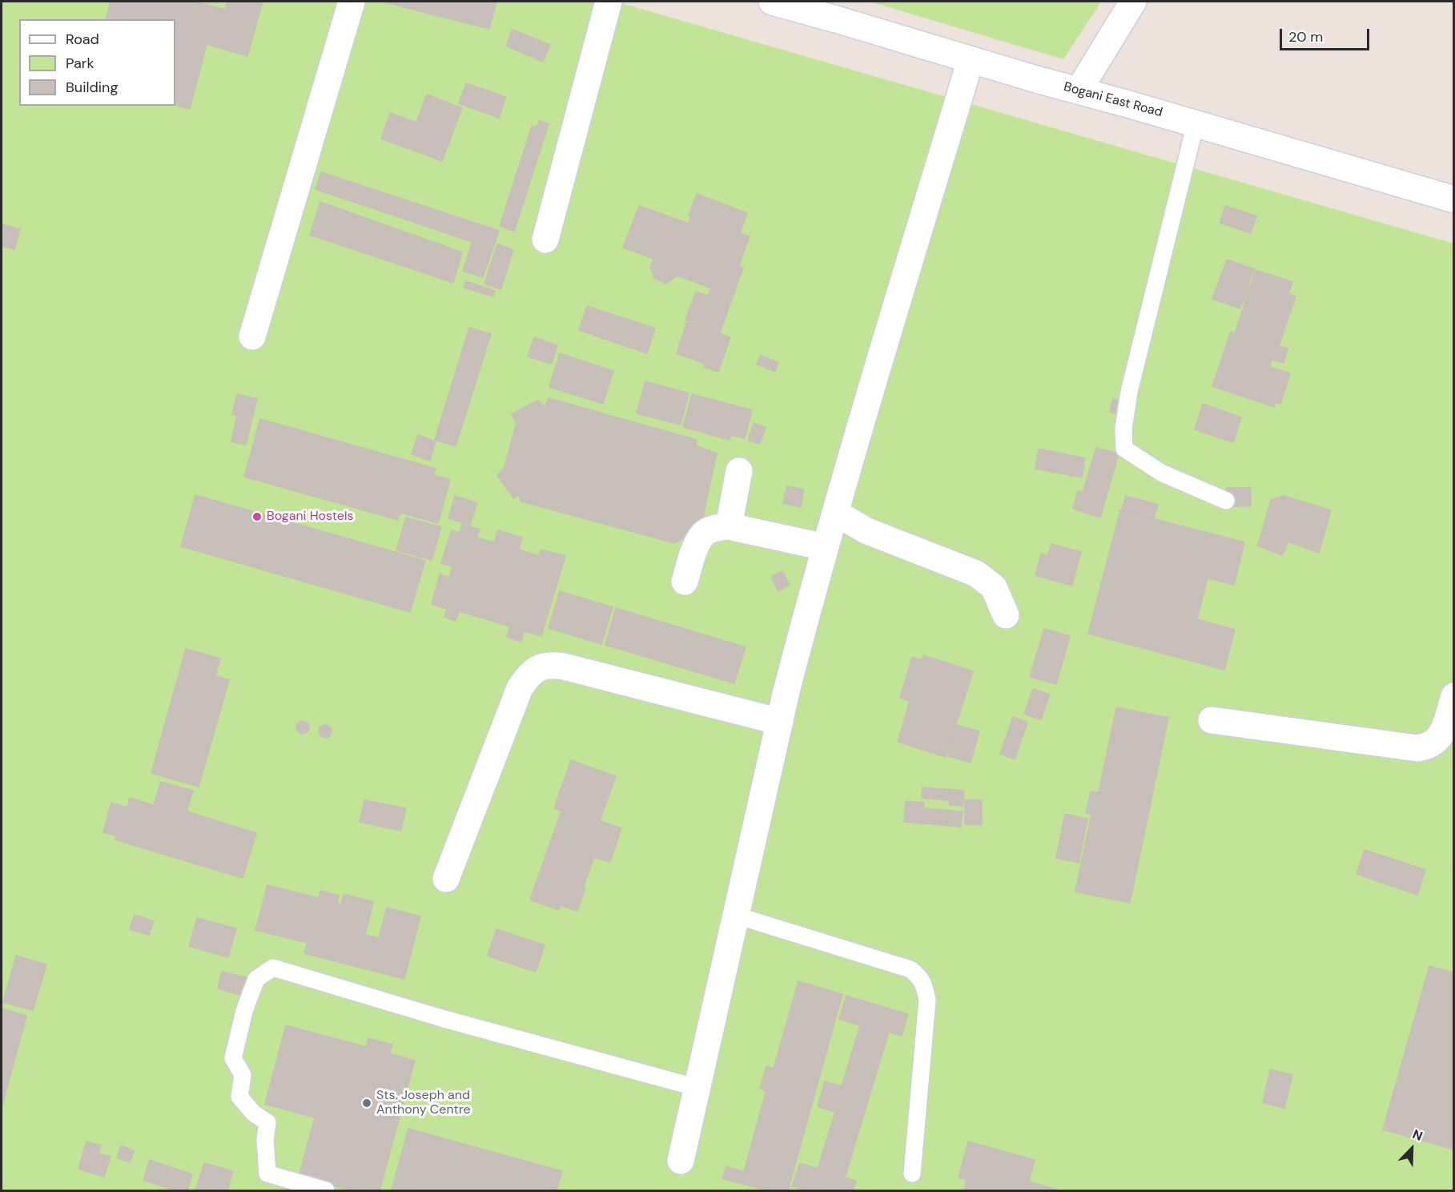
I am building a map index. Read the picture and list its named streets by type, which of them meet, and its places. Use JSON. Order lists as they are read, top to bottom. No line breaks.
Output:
{"streets":{"street":["Bogani East Road"]},"places":["Bogani Hostels","Sts. Joseph and Anthony Centre"],"legend":["Road","Park","Building"],"scale_bar":"20 m","north":"top right"}
